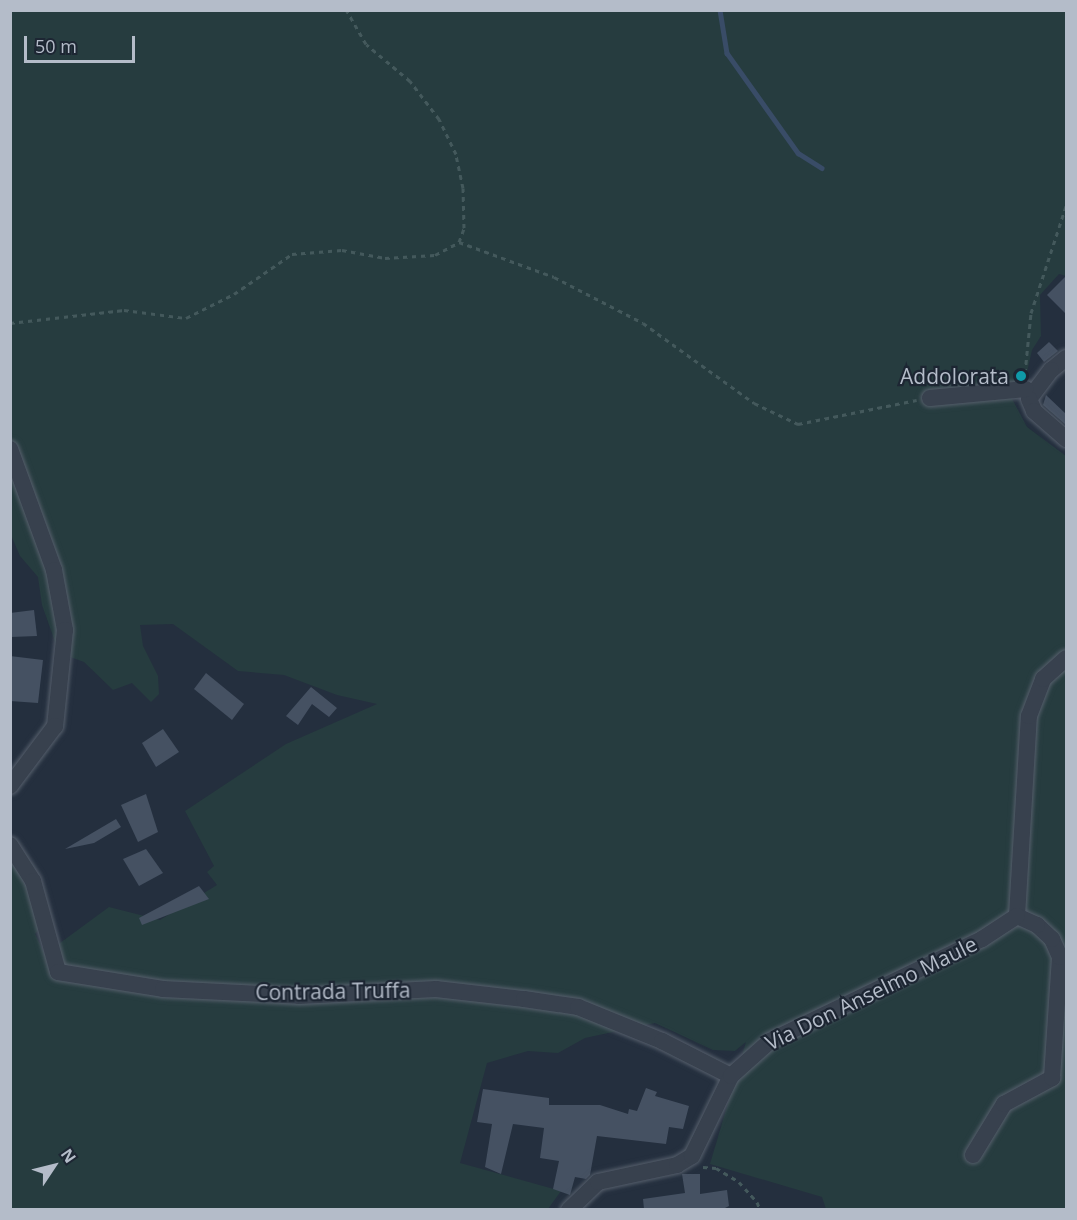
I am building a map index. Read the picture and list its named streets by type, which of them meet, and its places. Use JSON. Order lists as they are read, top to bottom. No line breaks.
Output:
{"streets":{"street":["Contrada Truffa","Via Don Anselmo Maule"]},"crossings":[["Contrada Truffa","Via Don Anselmo Maule"]],"places":["Addolorata"],"scale_bar":"50 m","north":"top right"}
